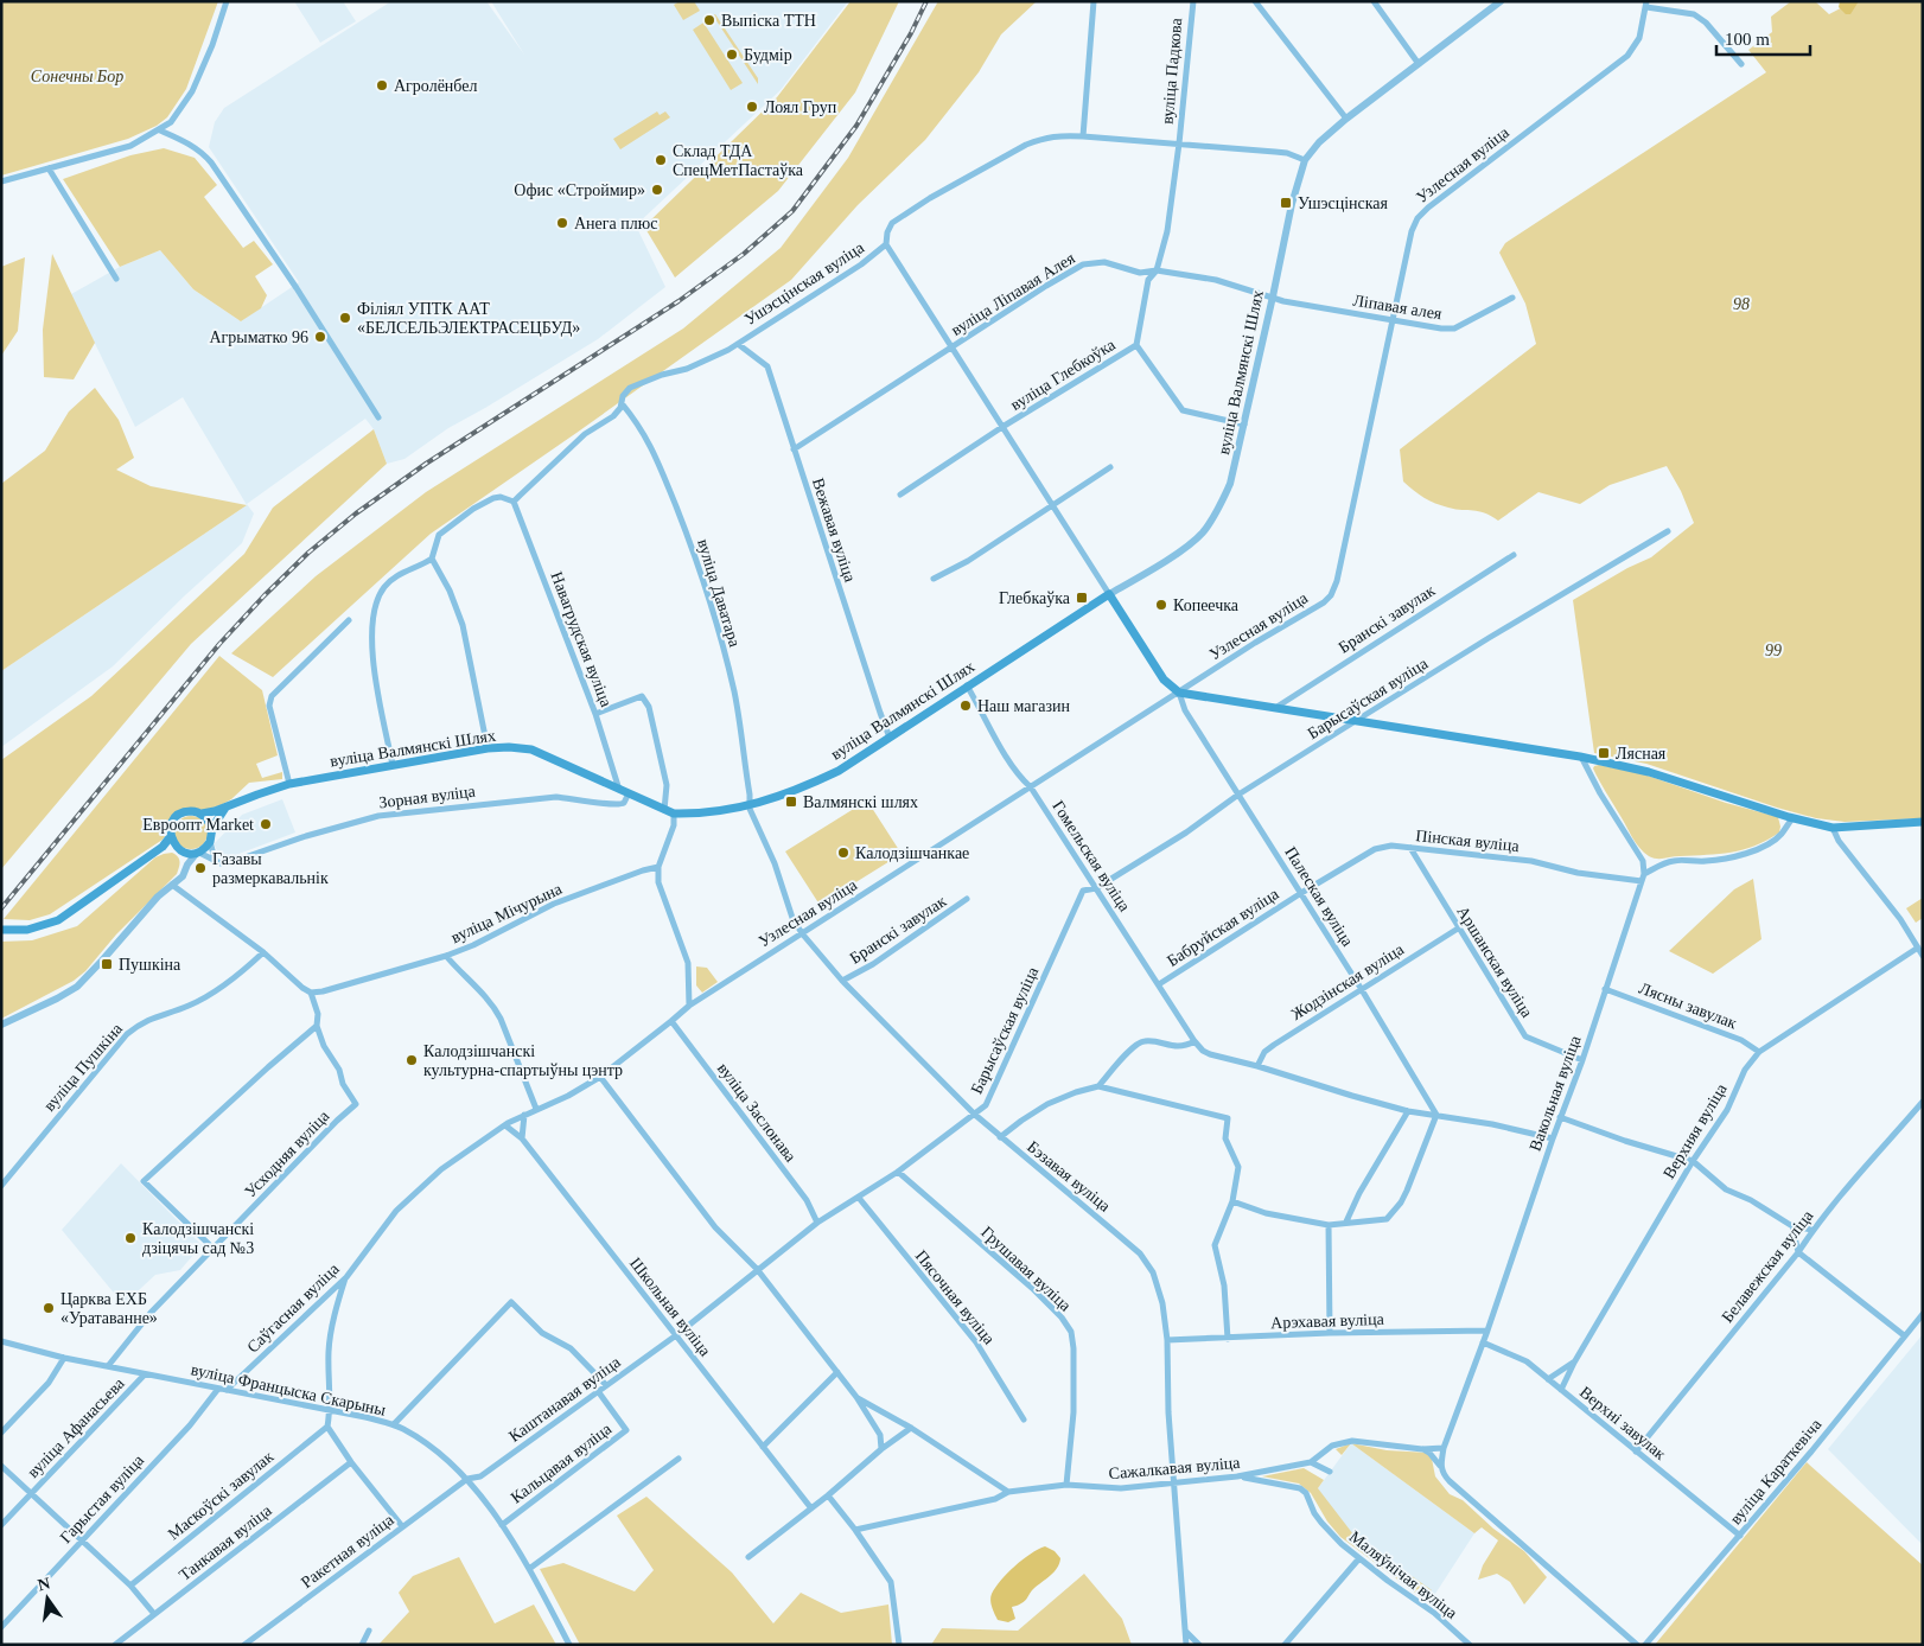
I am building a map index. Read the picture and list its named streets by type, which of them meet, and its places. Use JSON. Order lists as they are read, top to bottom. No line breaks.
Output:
{"streets":{"main road":["вуліца Валмянскі Шлях"],"street":["вуліца Падкова","Узлесная вуліца","Ушэсцінская вуліца","вуліца Ліпавая Алея","Ліпавая алея","вуліца Глебкоўка","Вежавая вуліца","вуліца Даватара","Бранскі завулак","Навагрудская вуліца","Барысаўская вуліца","Зорная вуліца","Пінская вуліца","Гомельская вуліца","Палеская вуліца","вуліца Мічурына","Бабруйская вуліца","Аршанская вуліца","Жодзінская вуліца","Лясны завулак","вуліца Пушкіна","Вакольная вуліца","вуліца Заслонава","Верхняя вуліца","Усходняя вуліца","Бэзавая вуліца","Белавежская вуліца","Грушавая вуліца","Пясочная вуліца","Школьная вуліца","Саўгасная вуліца","Арэхавая вуліца","вуліца Францыска Скарыны","Каштанавая вуліца","Верхні завулак","вуліца Афанасьева","Кальцавая вуліца","Сажалкавая вуліца","вуліца Караткевіча","Маскоўскі завулак","Гарыстая вуліца","Танкавая вуліца","Ракетная вуліца","Маляўнічая вуліца"]},"crossings":[["вуліца Падкова","Ушэсцінская вуліца"],["вуліца Падкова","вуліца Ліпавая Алея"],["вуліца Падкова","вуліца Глебкоўка"],["Узлесная вуліца","Ліпавая алея"],["Узлесная вуліца","Гомельская вуліца"],["Узлесная вуліца","Палеская вуліца"],["Узлесная вуліца","Бэзавая вуліца"],["Узлесная вуліца","Саўгасная вуліца"],["Ушэсцінская вуліца","вуліца Валмянскі Шлях"],["Ушэсцінская вуліца","вуліца Глебкоўка"],["Ушэсцінская вуліца","Вежавая вуліца"],["Ушэсцінская вуліца","вуліца Даватара"],["Ушэсцінская вуліца","Навагрудская вуліца"],["вуліца Ліпавая Алея","Ліпавая алея"],["вуліца Ліпавая Алея","вуліца Валмянскі Шлях"],["вуліца Ліпавая Алея","вуліца Глебкоўка"],["вуліца Ліпавая Алея","Вежавая вуліца"],["Ліпавая алея","вуліца Валмянскі Шлях"],["вуліца Валмянскі Шлях","вуліца Глебкоўка"],["вуліца Валмянскі Шлях","Вежавая вуліца"],["вуліца Валмянскі Шлях","вуліца Даватара"],["вуліца Валмянскі Шлях","Навагрудская вуліца"],["вуліца Валмянскі Шлях","Зорная вуліца"],["вуліца Валмянскі Шлях","Гомельская вуліца"],["вуліца Валмянскі Шлях","Бэзавая вуліца"],["вуліца Даватара","Бэзавая вуліца"],["Бранскі завулак","Бэзавая вуліца"],["Барысаўская вуліца","Гомельская вуліца"],["Барысаўская вуліца","Палеская вуліца"],["Барысаўская вуліца","Бэзавая вуліца"],["Пінская вуліца","Палеская вуліца"],["Пінская вуліца","Бабруйская вуліца"],["Пінская вуліца","Аршанская вуліца"],["Пінская вуліца","Вакольная вуліца"],["Гомельская вуліца","Бабруйская вуліца"],["Палеская вуліца","Бабруйская вуліца"],["Палеская вуліца","Жодзінская вуліца"],["Аршанская вуліца","Жодзінская вуліца"],["Аршанская вуліца","Вакольная вуліца"],["Лясны завулак","Вакольная вуліца"],["Лясны завулак","Верхняя вуліца"],["Вакольная вуліца","Арэхавая вуліца"],["Вакольная вуліца","Верхні завулак"],["Вакольная вуліца","Сажалкавая вуліца"],["вуліца Заслонава","Саўгасная вуліца"],["Верхняя вуліца","Верхні завулак"],["Усходняя вуліца","вуліца Францыска Скарыны"],["Бэзавая вуліца","Арэхавая вуліца"],["Бэзавая вуліца","Сажалкавая вуліца"],["Белавежская вуліца","Верхні завулак"],["Грушавая вуліца","Сажалкавая вуліца"],["Школьная вуліца","Саўгасная вуліца"],["Школьная вуліца","Каштанавая вуліца"],["Саўгасная вуліца","вуліца Францыска Скарыны"],["вуліца Францыска Скарыны","Каштанавая вуліца"],["вуліца Францыска Скарыны","вуліца Афанасьева"],["вуліца Францыска Скарыны","Кальцавая вуліца"],["вуліца Францыска Скарыны","Гарыстая вуліца"],["вуліца Францыска Скарыны","Ракетная вуліца"],["Каштанавая вуліца","Кальцавая вуліца"],["Каштанавая вуліца","Ракетная вуліца"],["Верхні завулак","вуліца Караткевіча"],["Сажалкавая вуліца","Маляўнічая вуліца"]],"parks":["Сонечны Бор","98","99"],"places":{"other":["Выпіска ТТН","Будмір","Агролёнбел","Лоял Груп","Склад ТДА СпецМетПастаўка","Офис «Строймир»","Анега плюс","Філіял УПТК ААТ «БЕЛСЕЛЬЭЛЕКТРАСЕЦБУД»","Агрыматко 96","Копеечка","Наш магазин","Евроопт Market","Калодзішчанкае","Газавы размеркавальнік","Калодзішчанскі культурна-спартыўны цэнтр","Калодзішчанскі дзіцячы сад №3","Царква ЕХБ «Уратаванне»"],"transit":["Ушэсцінская","Глебкаўка","Лясная","Валмянскі шлях","Пушкіна"]},"scale_bar":"100 m","north":"top"}
